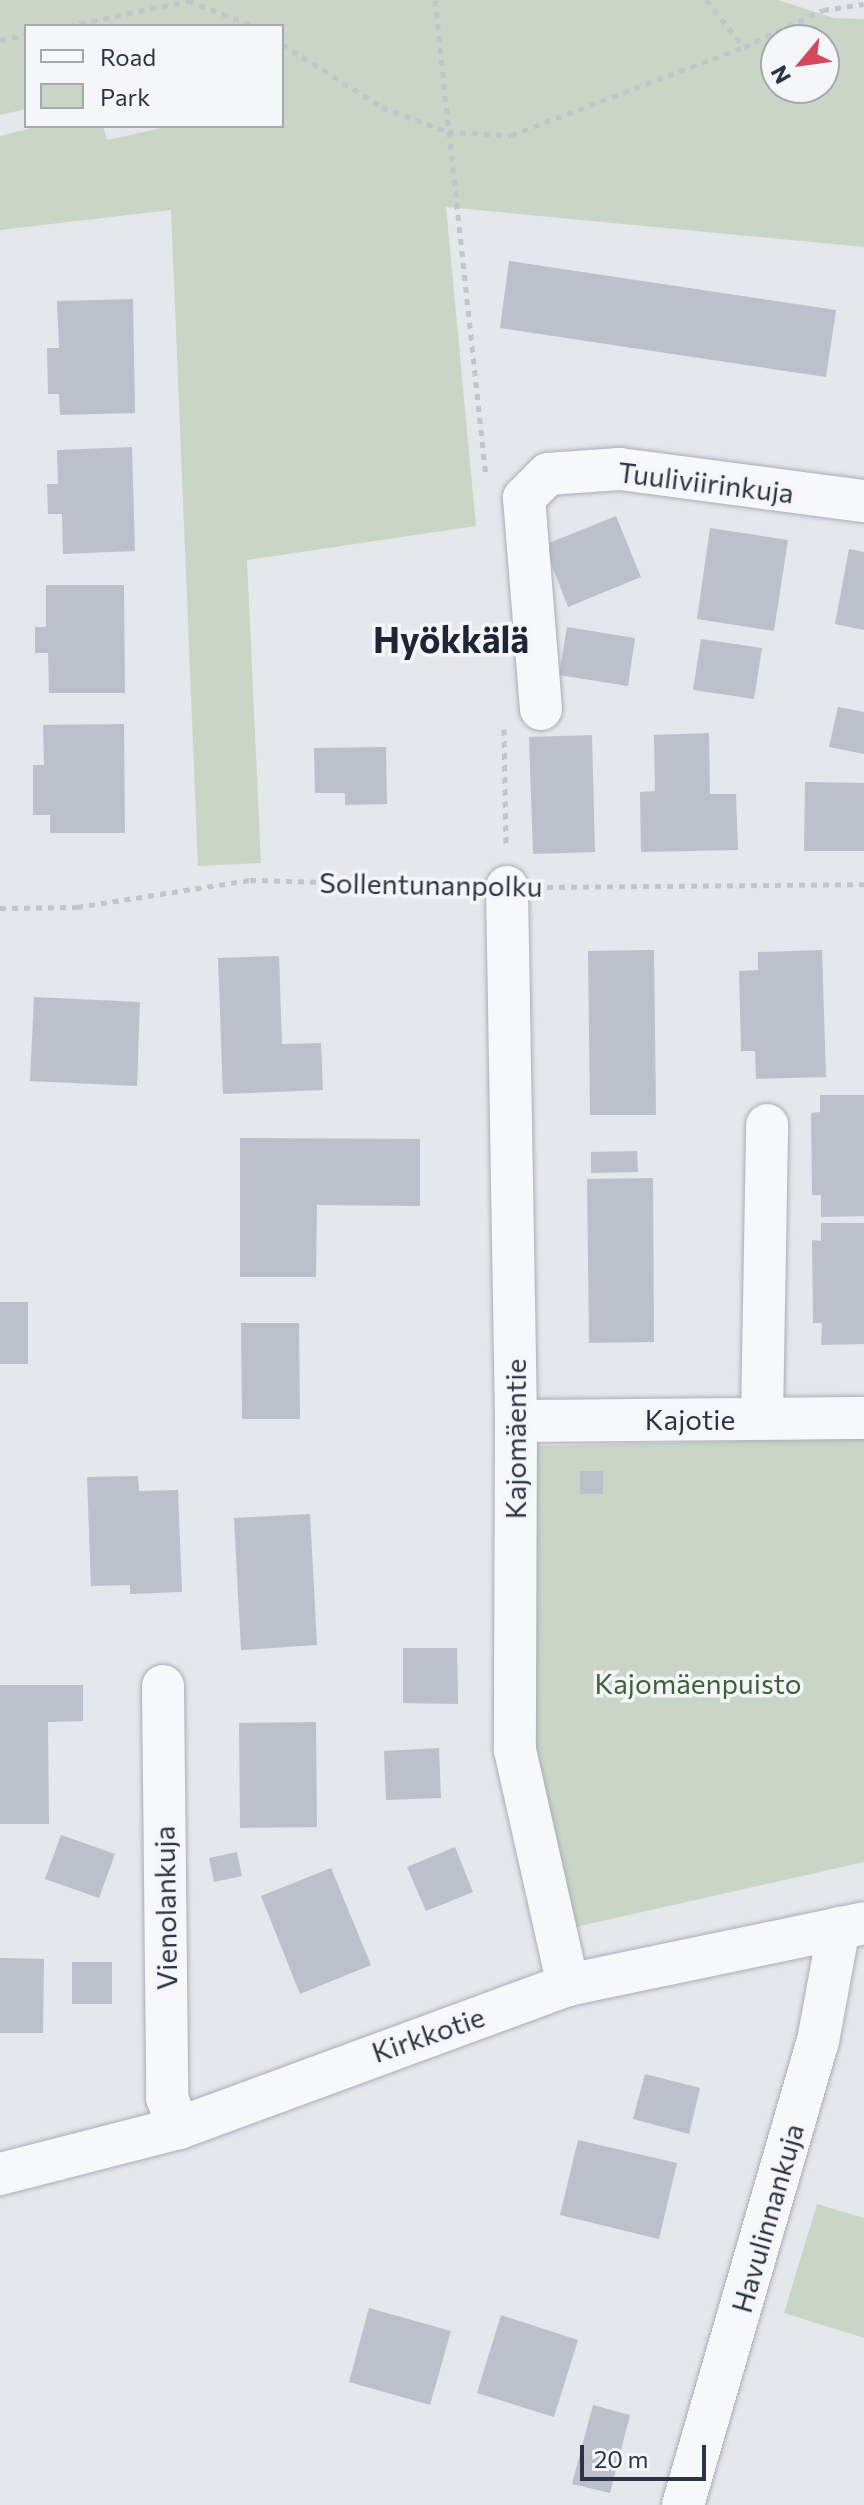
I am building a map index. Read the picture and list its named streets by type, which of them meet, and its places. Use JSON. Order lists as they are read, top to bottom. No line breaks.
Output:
{"streets":{"street":["Tuuliviirinkuja","Kajotie","Kajomäentie","Vienolankuja","Kirkkotie","Havulinnankuja"],"path":["Sollentunanpolku"]},"crossings":[["Sollentunanpolku","Kajomäentie"],["Kajotie","Kajomäentie"],["Kajomäentie","Kirkkotie"],["Vienolankuja","Kirkkotie"],["Kirkkotie","Havulinnankuja"]],"districts":["Hyökkälä"],"parks":["Kajomäenpuisto"],"legend":["Road","Park"],"scale_bar":"20 m","north":"bottom left"}
